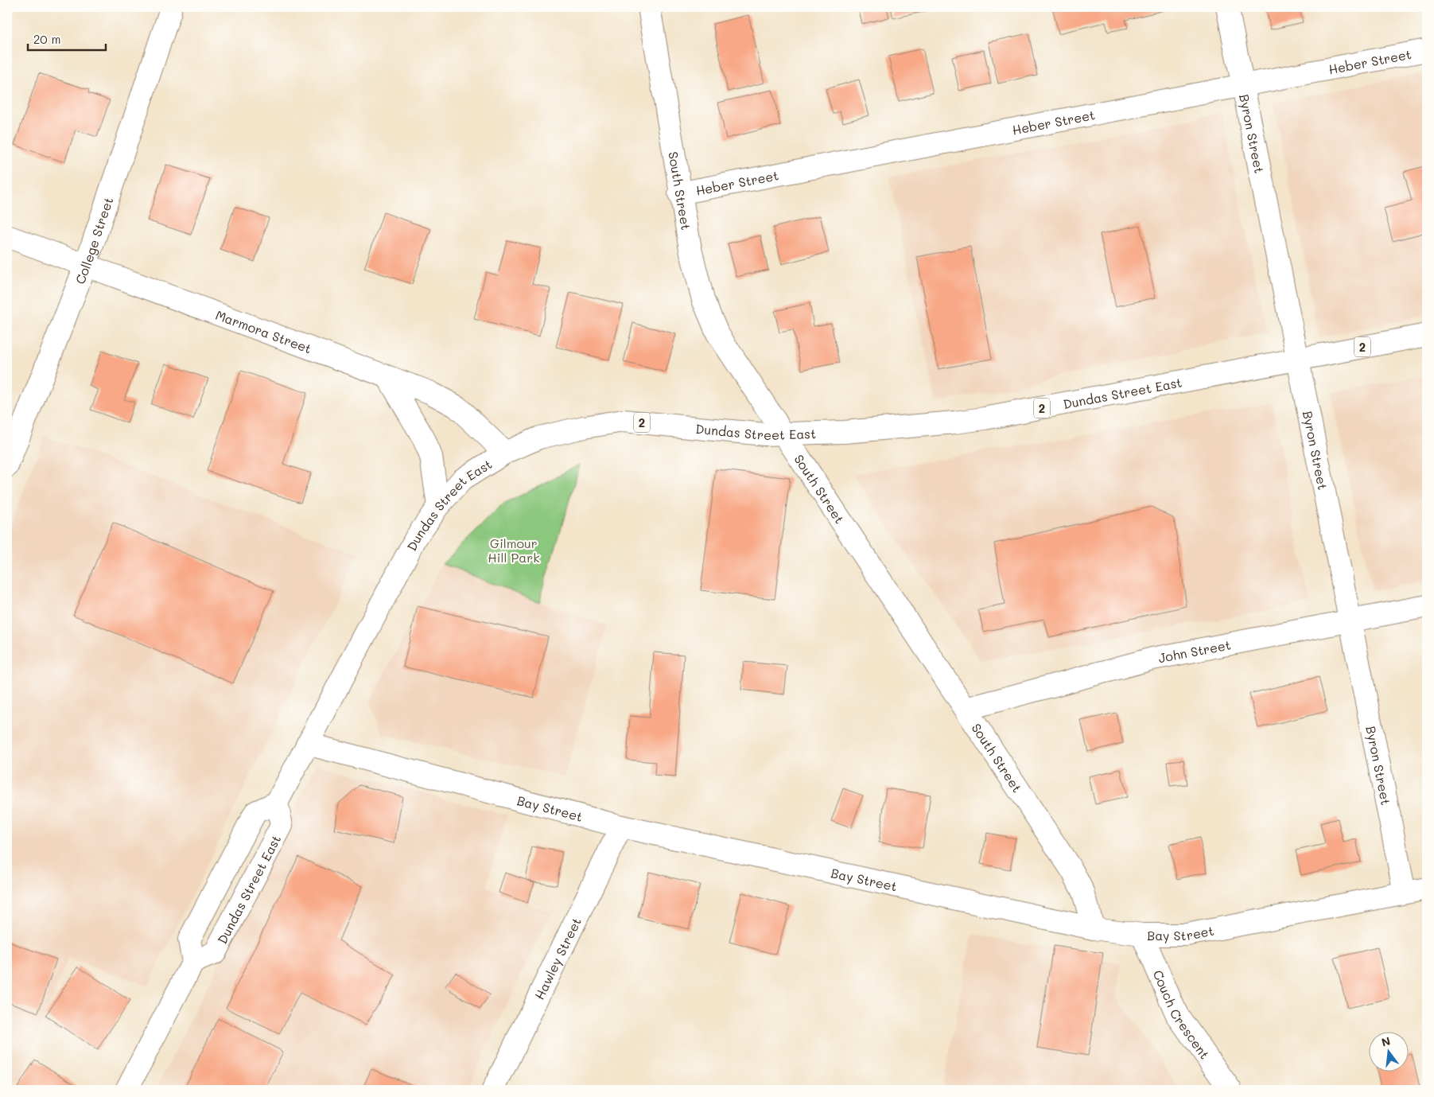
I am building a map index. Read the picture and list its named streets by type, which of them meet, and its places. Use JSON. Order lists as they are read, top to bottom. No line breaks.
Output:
{"streets":{"street":["Heber Street","Byron Street","South Street","College Street","Marmora Street","2","Dundas Street East","John Street","Bay Street","Hawley Street","Couch Crescent"]},"crossings":[["Heber Street","Byron Street"],["Heber Street","South Street"],["Byron Street","Dundas Street East"],["Byron Street","John Street"],["Byron Street","Bay Street"],["South Street","Dundas Street East"],["South Street","John Street"],["South Street","Bay Street"],["College Street","Marmora Street"],["Marmora Street","Dundas Street East"],["Dundas Street East","Bay Street"],["Bay Street","Hawley Street"],["Bay Street","Couch Crescent"]],"parks":["Gilmour Hill Park"],"scale_bar":"20 m","north":"top"}
